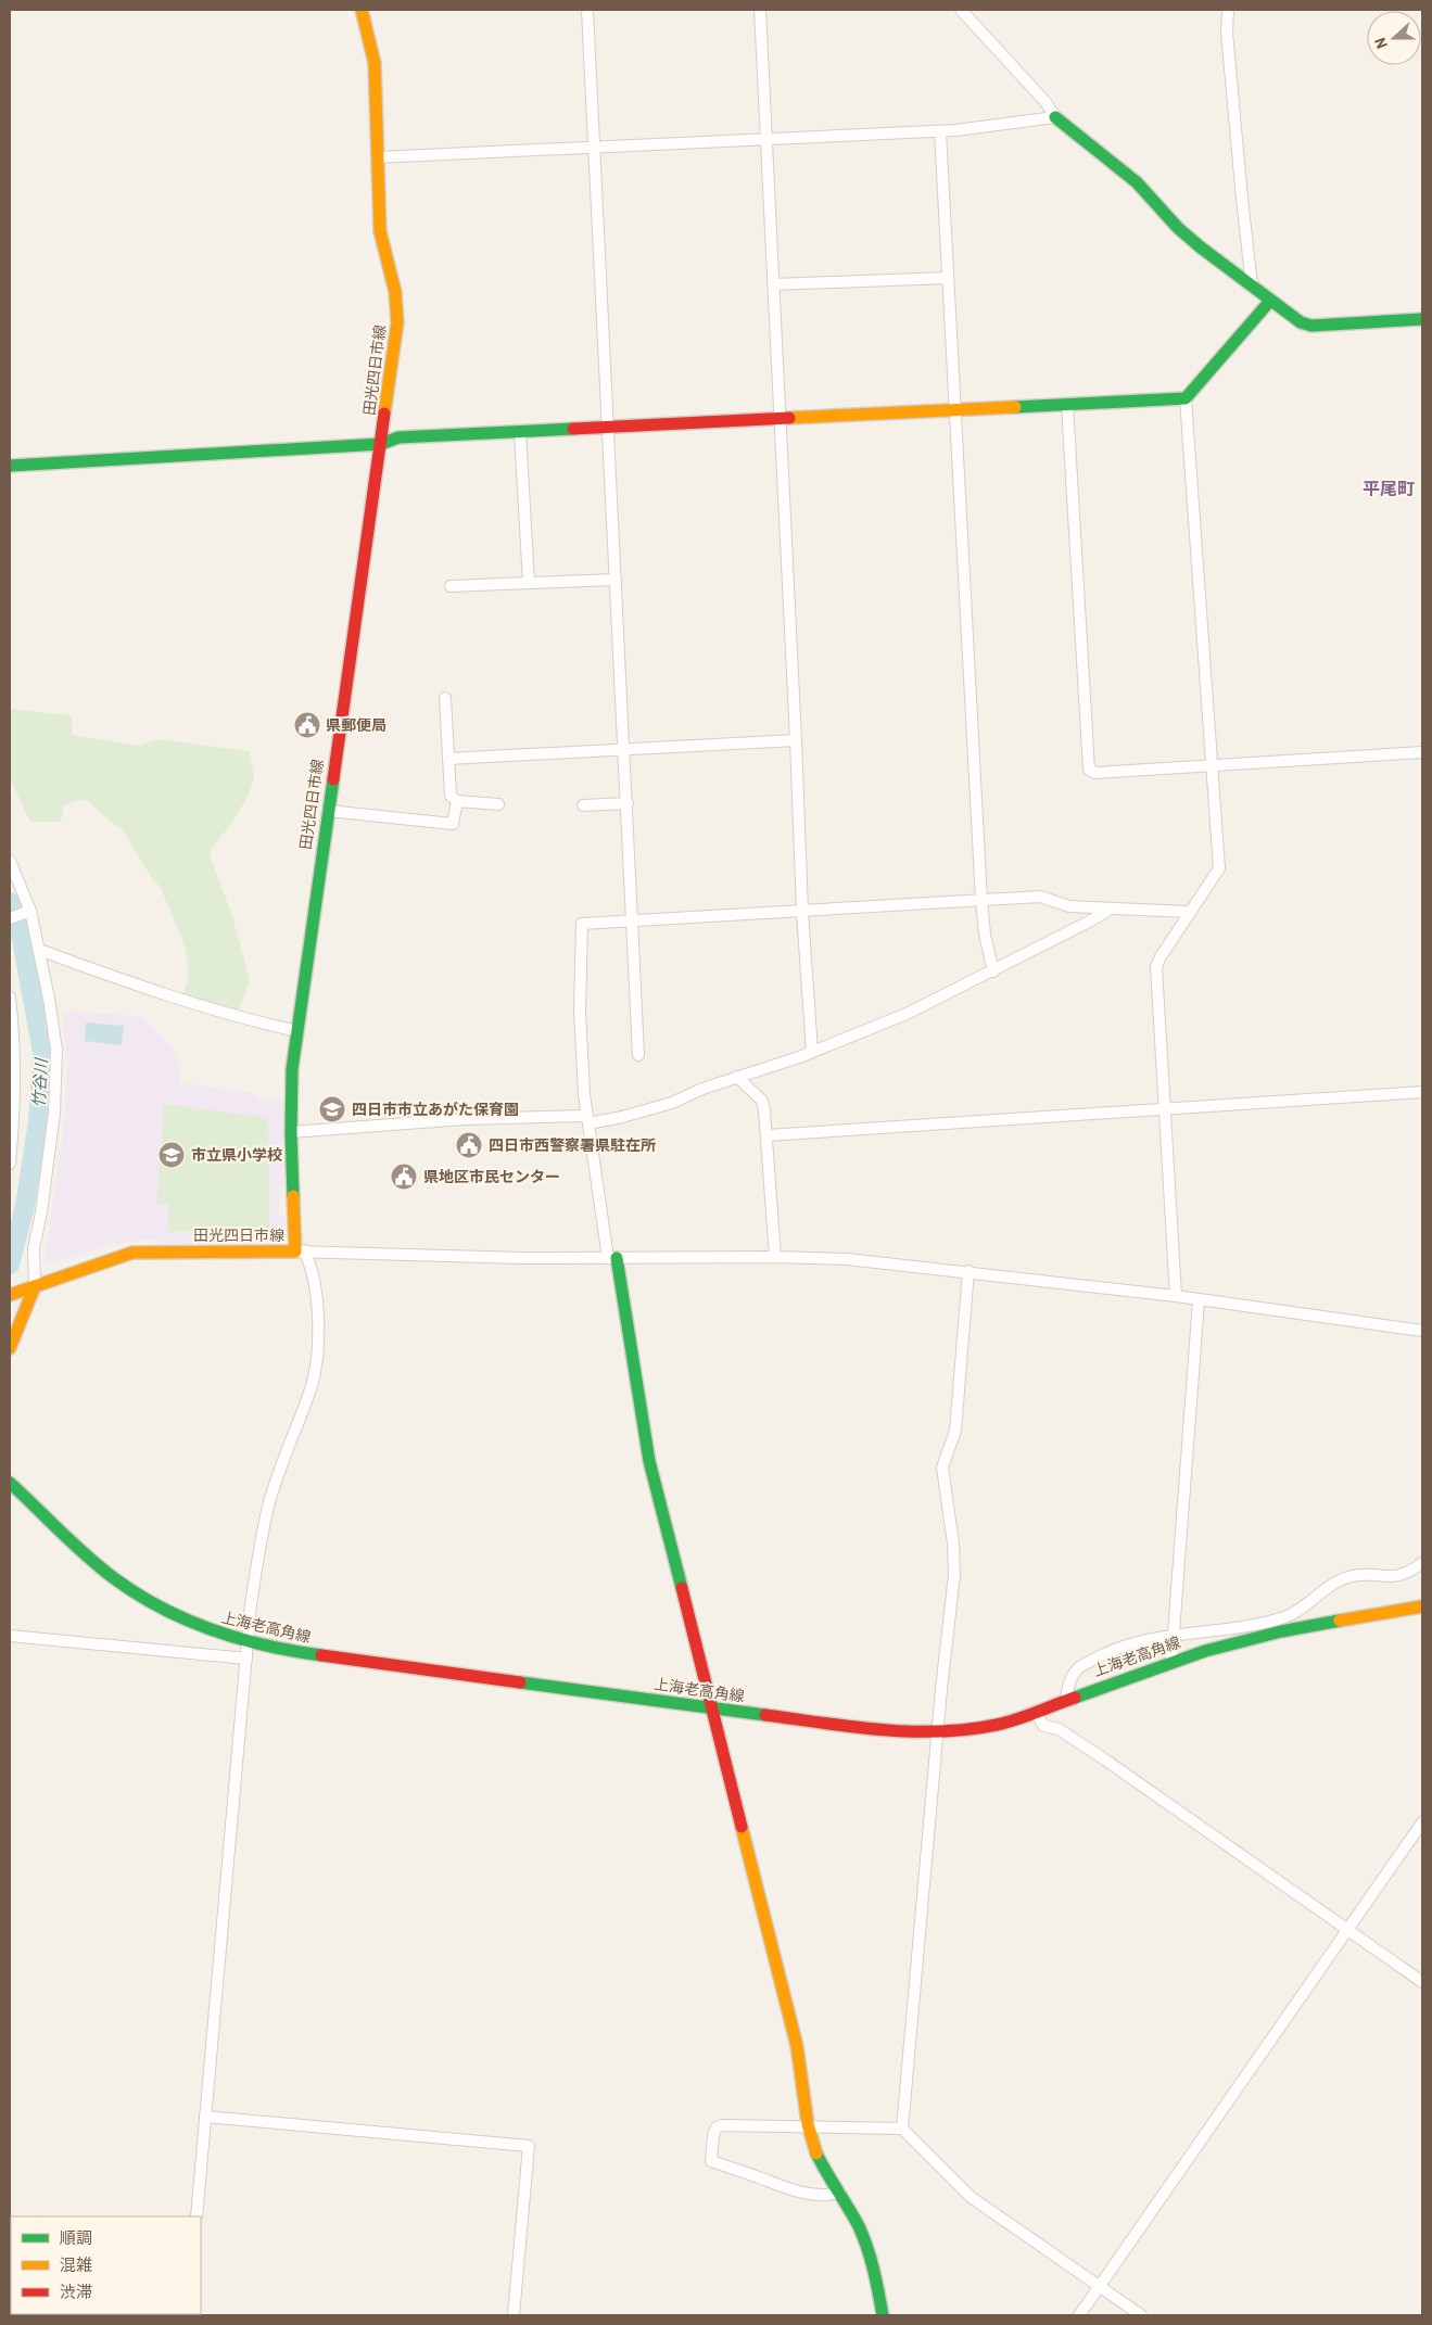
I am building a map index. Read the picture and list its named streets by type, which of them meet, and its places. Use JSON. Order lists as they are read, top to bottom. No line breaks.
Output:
{"streets":{"main road":["田光四日市線","上海老高角線"]},"districts":["平尾町"],"water":["竹谷川"],"places":{"public building":["県郵便局","四日市西警察署県駐在所","県地区市民センター"],"school or university":["四日市市立あがた保育園","市立県小学校"]},"legend":["順調","混雑","渋滞"],"north":"left"}
